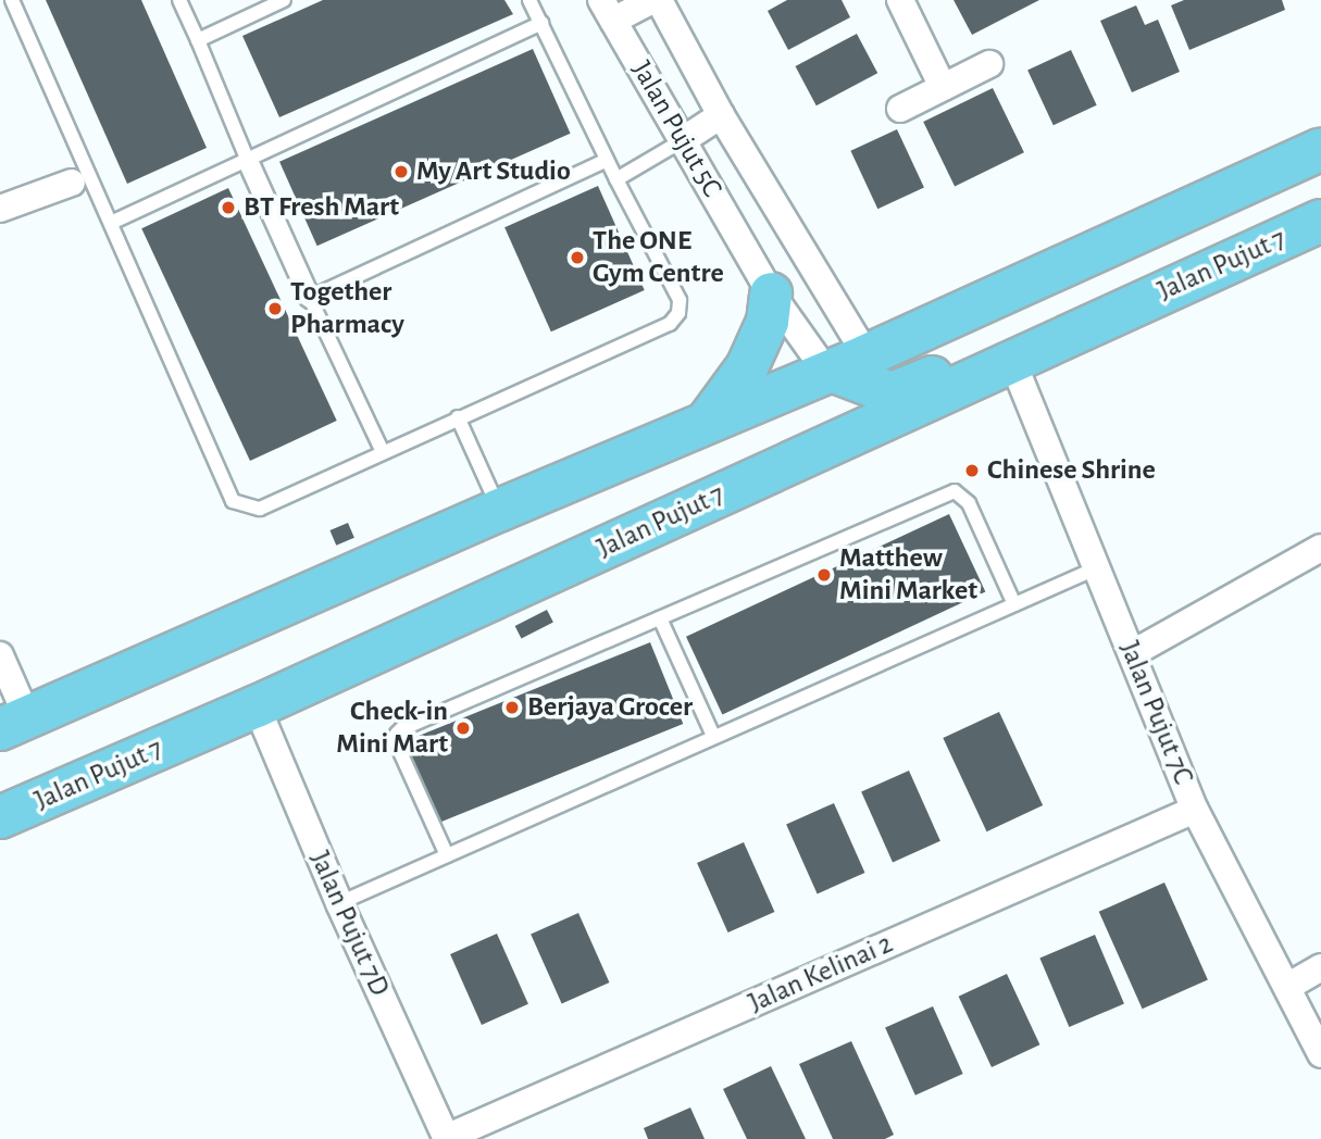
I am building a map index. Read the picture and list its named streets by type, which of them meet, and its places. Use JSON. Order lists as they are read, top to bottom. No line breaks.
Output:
{"streets":{"main road":["Jalan Pujut 7"],"street":["Jalan Pujut 5C","Jalan Pujut 7C","Jalan Pujut 7D","Jalan Kelinai 2"]},"crossings":[["Jalan Pujut 7","Jalan Pujut 7C"],["Jalan Pujut 7","Jalan Pujut 7D"],["Jalan Pujut 7C","Jalan Kelinai 2"],["Jalan Pujut 7D","Jalan Kelinai 2"]],"places":["My Art Studio","BT Fresh Mart","The ONE Gym Centre","Together Pharmacy","Chinese Shrine","Matthew Mini Market","Berjaya Grocer","Check-in Mini Mart"]}
